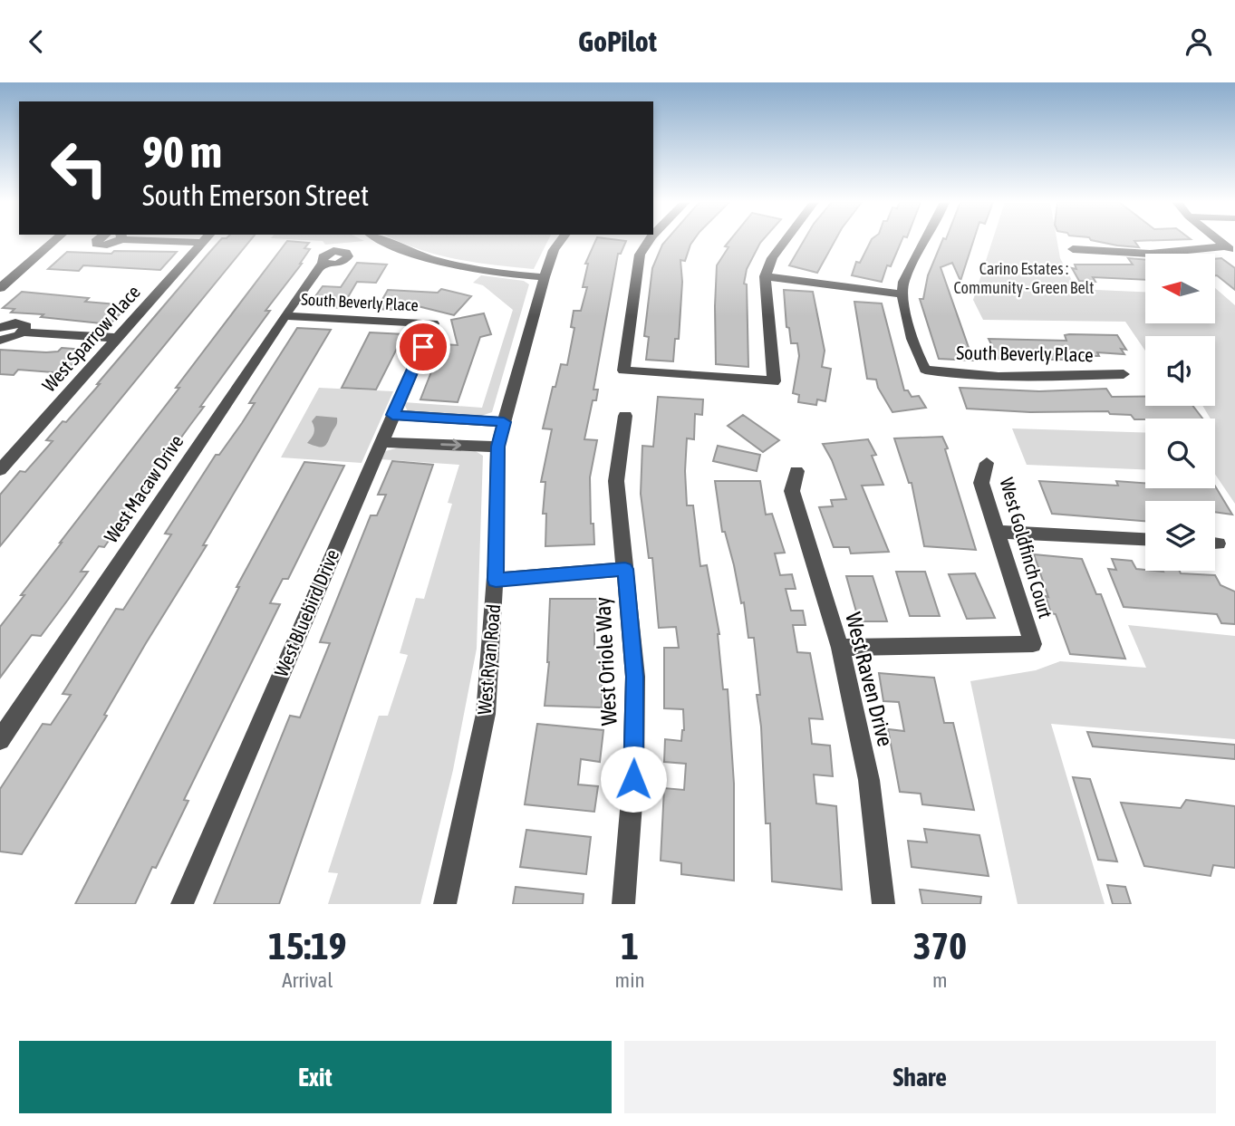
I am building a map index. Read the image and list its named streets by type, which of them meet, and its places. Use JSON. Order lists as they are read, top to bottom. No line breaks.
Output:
{"streets":{"street":["South Beverly Place","West Sparrow Place","West Macaw Drive","West Goldfinch Court","West Bluebird Drive","West Ryan Road","West Oriole Way","West Raven Drive"]},"crossings":[["South Beverly Place","West Macaw Drive"],["South Beverly Place","West Bluebird Drive"],["West Goldfinch Court","West Raven Drive"]],"parks":["Carino Estates : Community - Green Belt"],"north":"left","page":{"header":"GoPilot","turn":["90 m","South Emerson Street"],"eta":["15:19","Arrival","1","min","370","m"],"buttons":["Exit","Share"]}}
